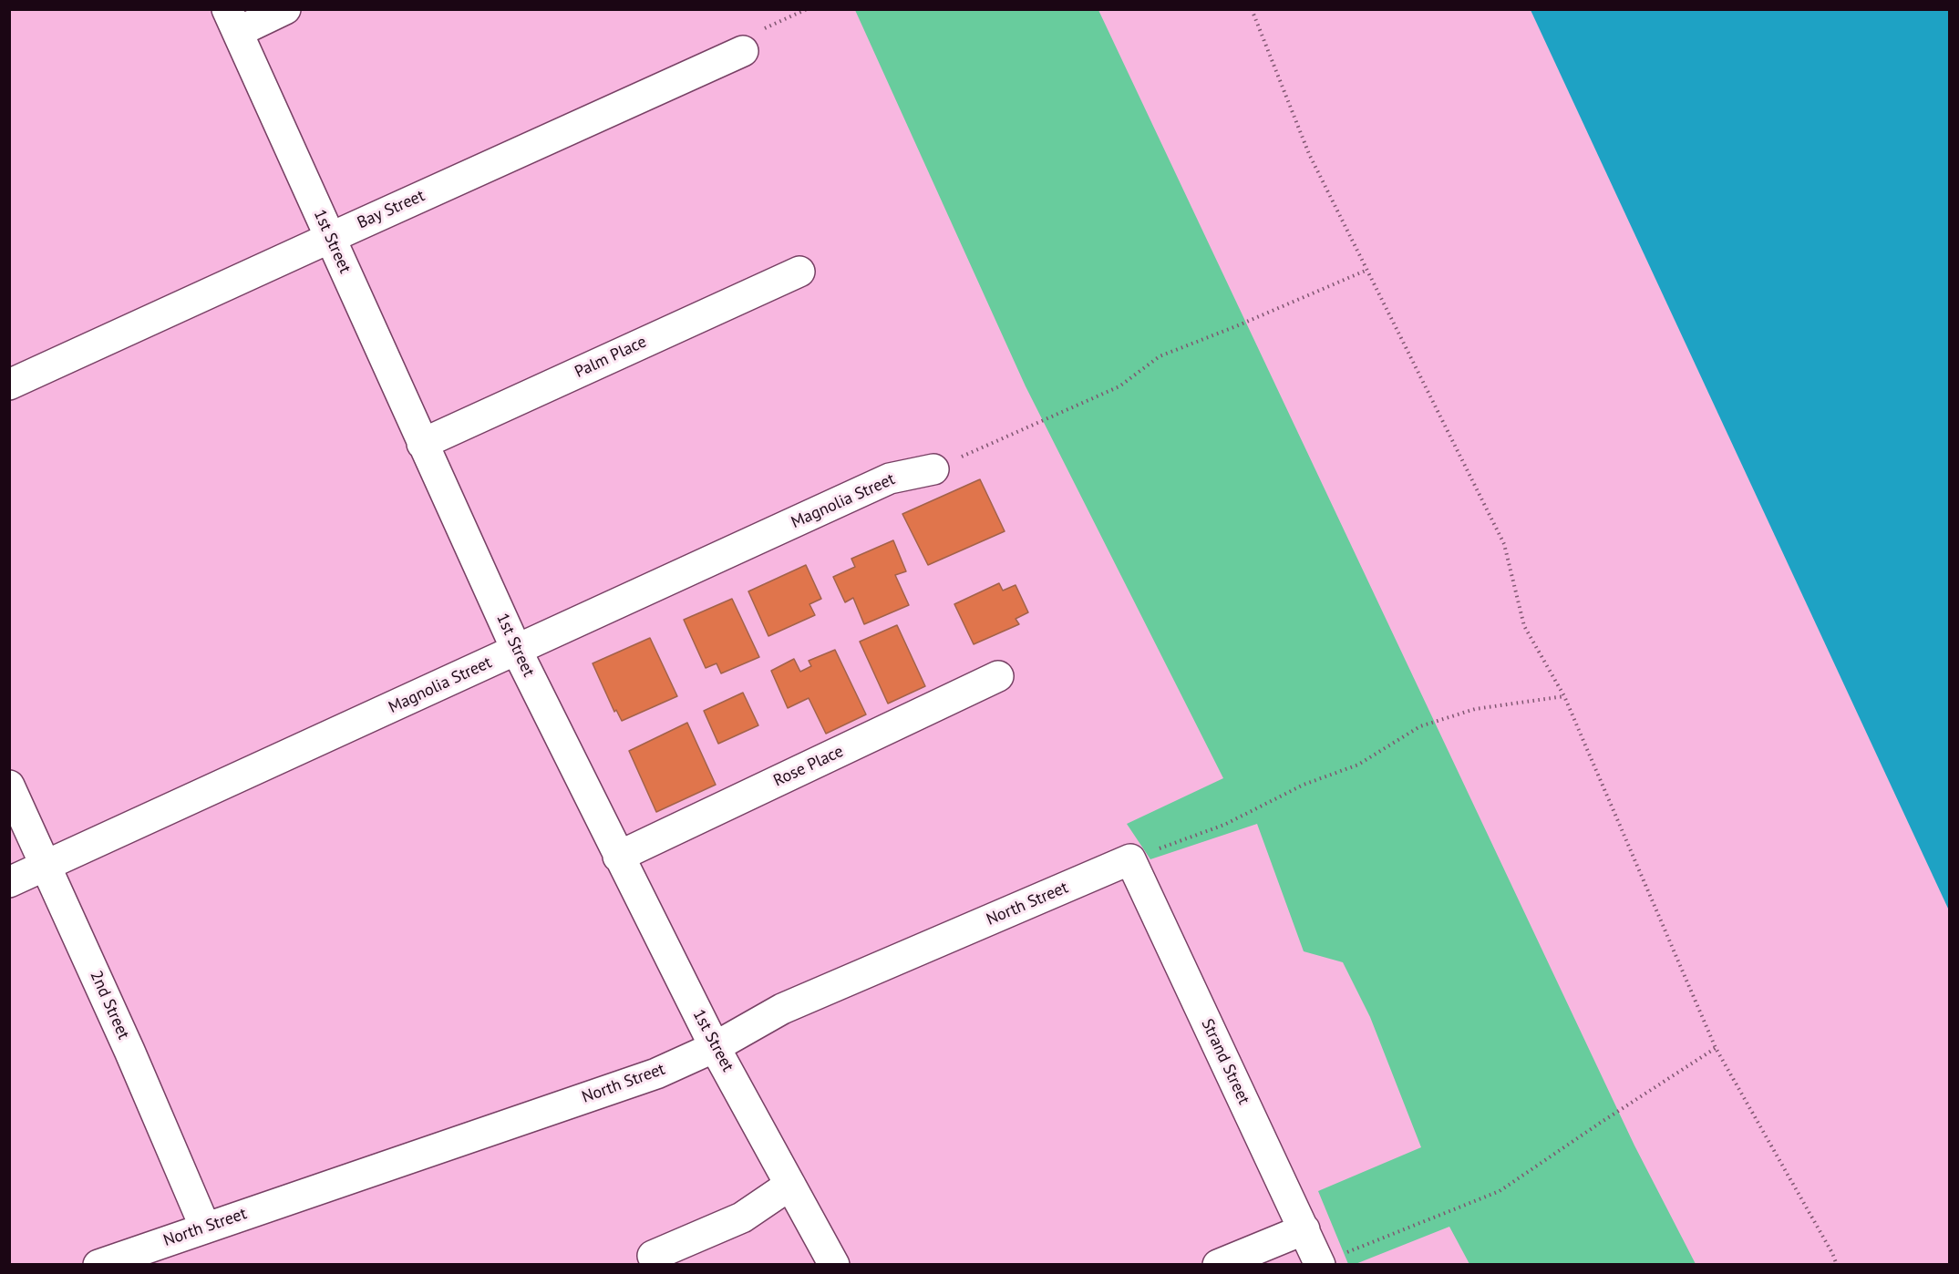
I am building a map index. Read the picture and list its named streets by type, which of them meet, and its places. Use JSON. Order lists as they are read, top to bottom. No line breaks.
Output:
{"streets":{"street":["Bay Street","1st Street","Palm Place","Magnolia Street","Rose Place","North Street","2nd Street","Strand Street"]},"crossings":[["Bay Street","1st Street"],["1st Street","Palm Place"],["1st Street","Magnolia Street"],["1st Street","Rose Place"],["1st Street","North Street"],["Magnolia Street","2nd Street"],["North Street","2nd Street"],["North Street","Strand Street"]]}
